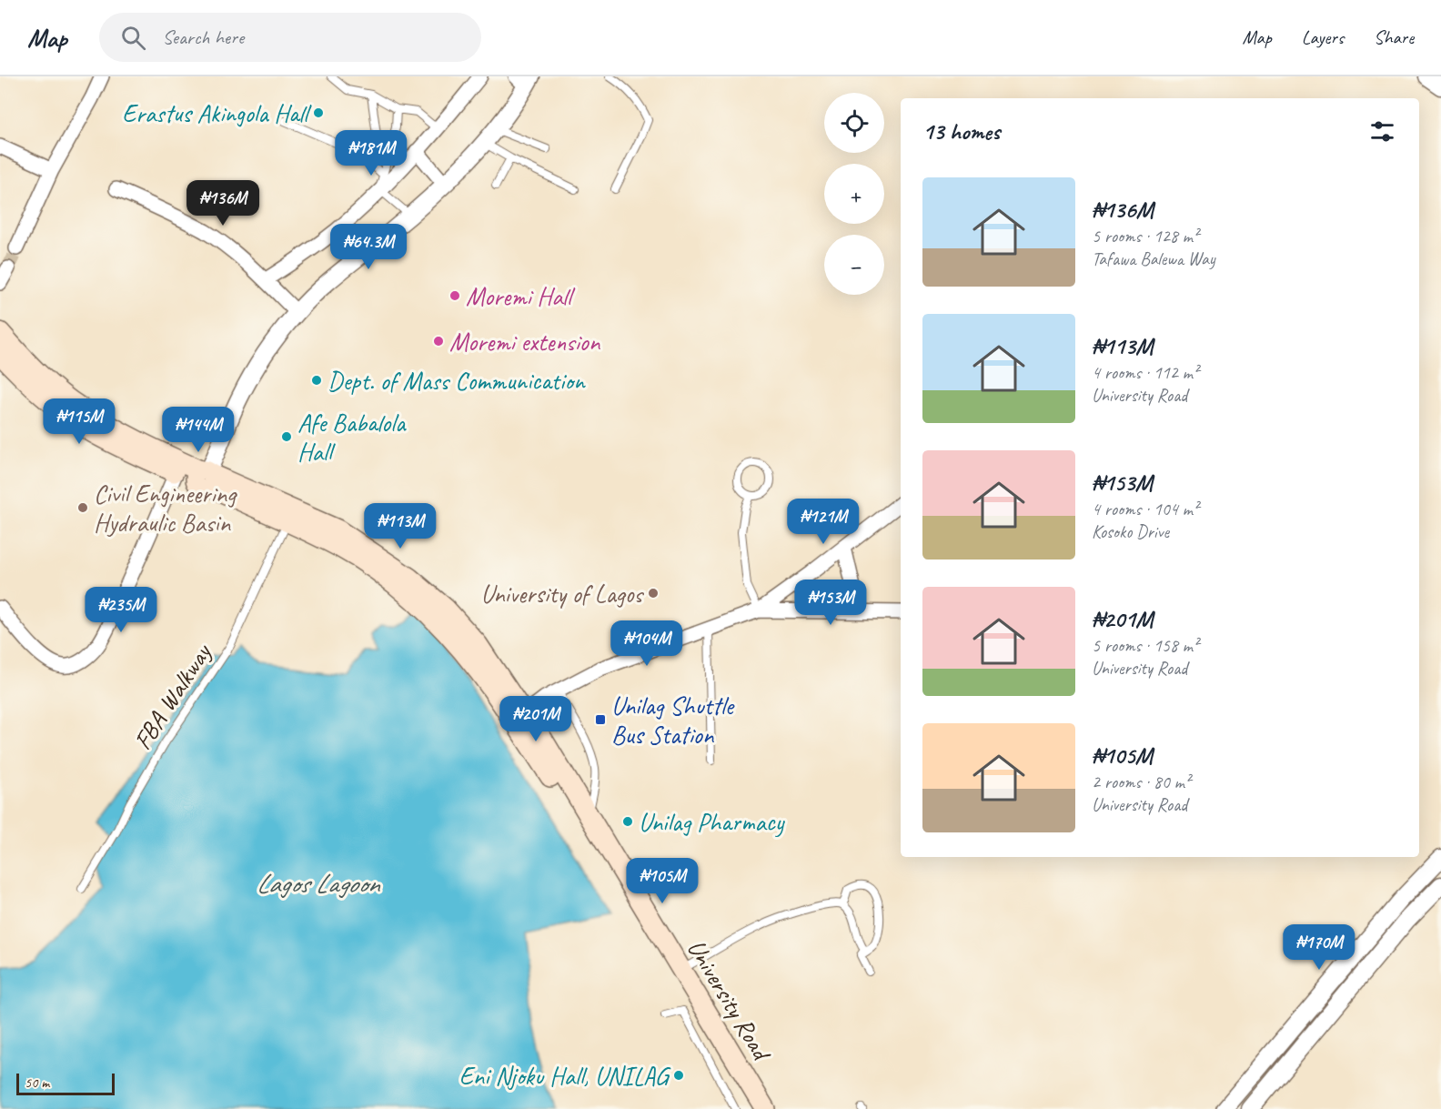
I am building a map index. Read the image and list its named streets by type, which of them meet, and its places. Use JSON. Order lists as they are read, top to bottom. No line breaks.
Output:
{"streets":{"main road":["University Road"],"lane":["FBA Walkway"]},"crossings":[["FBA Walkway","University Road"]],"water":["Lagos Lagoon"],"places":{"other":["Erastus Akingola Hall","Moremi Hall","Moremi extension","Dept. of Mass Communication","Afe Babalola Hall","Civil Engineering Hydraulic Basin","University of Lagos","Unilag Pharmacy","Eni Njoku Hall, UNILAG"],"transit":["Unilag Shuttle Bus Station"]},"scale_bar":"50 m","page":{"header":"Map","search":"Search here","nav":["Map","Layers","Share"],"map_buttons":["+","−"],"heading":"13 homes","price":["₦181M","₦136M","₦64.3M","₦115M","₦144M","₦121M","₦113M","₦153M","₦235M","₦104M","₦201M","₦105M","₦170M"],"list":[{"name":"₦136M","note":"5 rooms · 128 m² · Tafawa Balewa Way"},{"name":"₦113M","note":"4 rooms · 112 m² · University Road"},{"name":"₦153M","note":"4 rooms · 104 m² · Kosoko Drive"},{"name":"₦201M","note":"5 rooms · 158 m² · University Road"},{"name":"₦105M","note":"2 rooms · 80 m² · University Road"}],"scale":"50 m"}}
